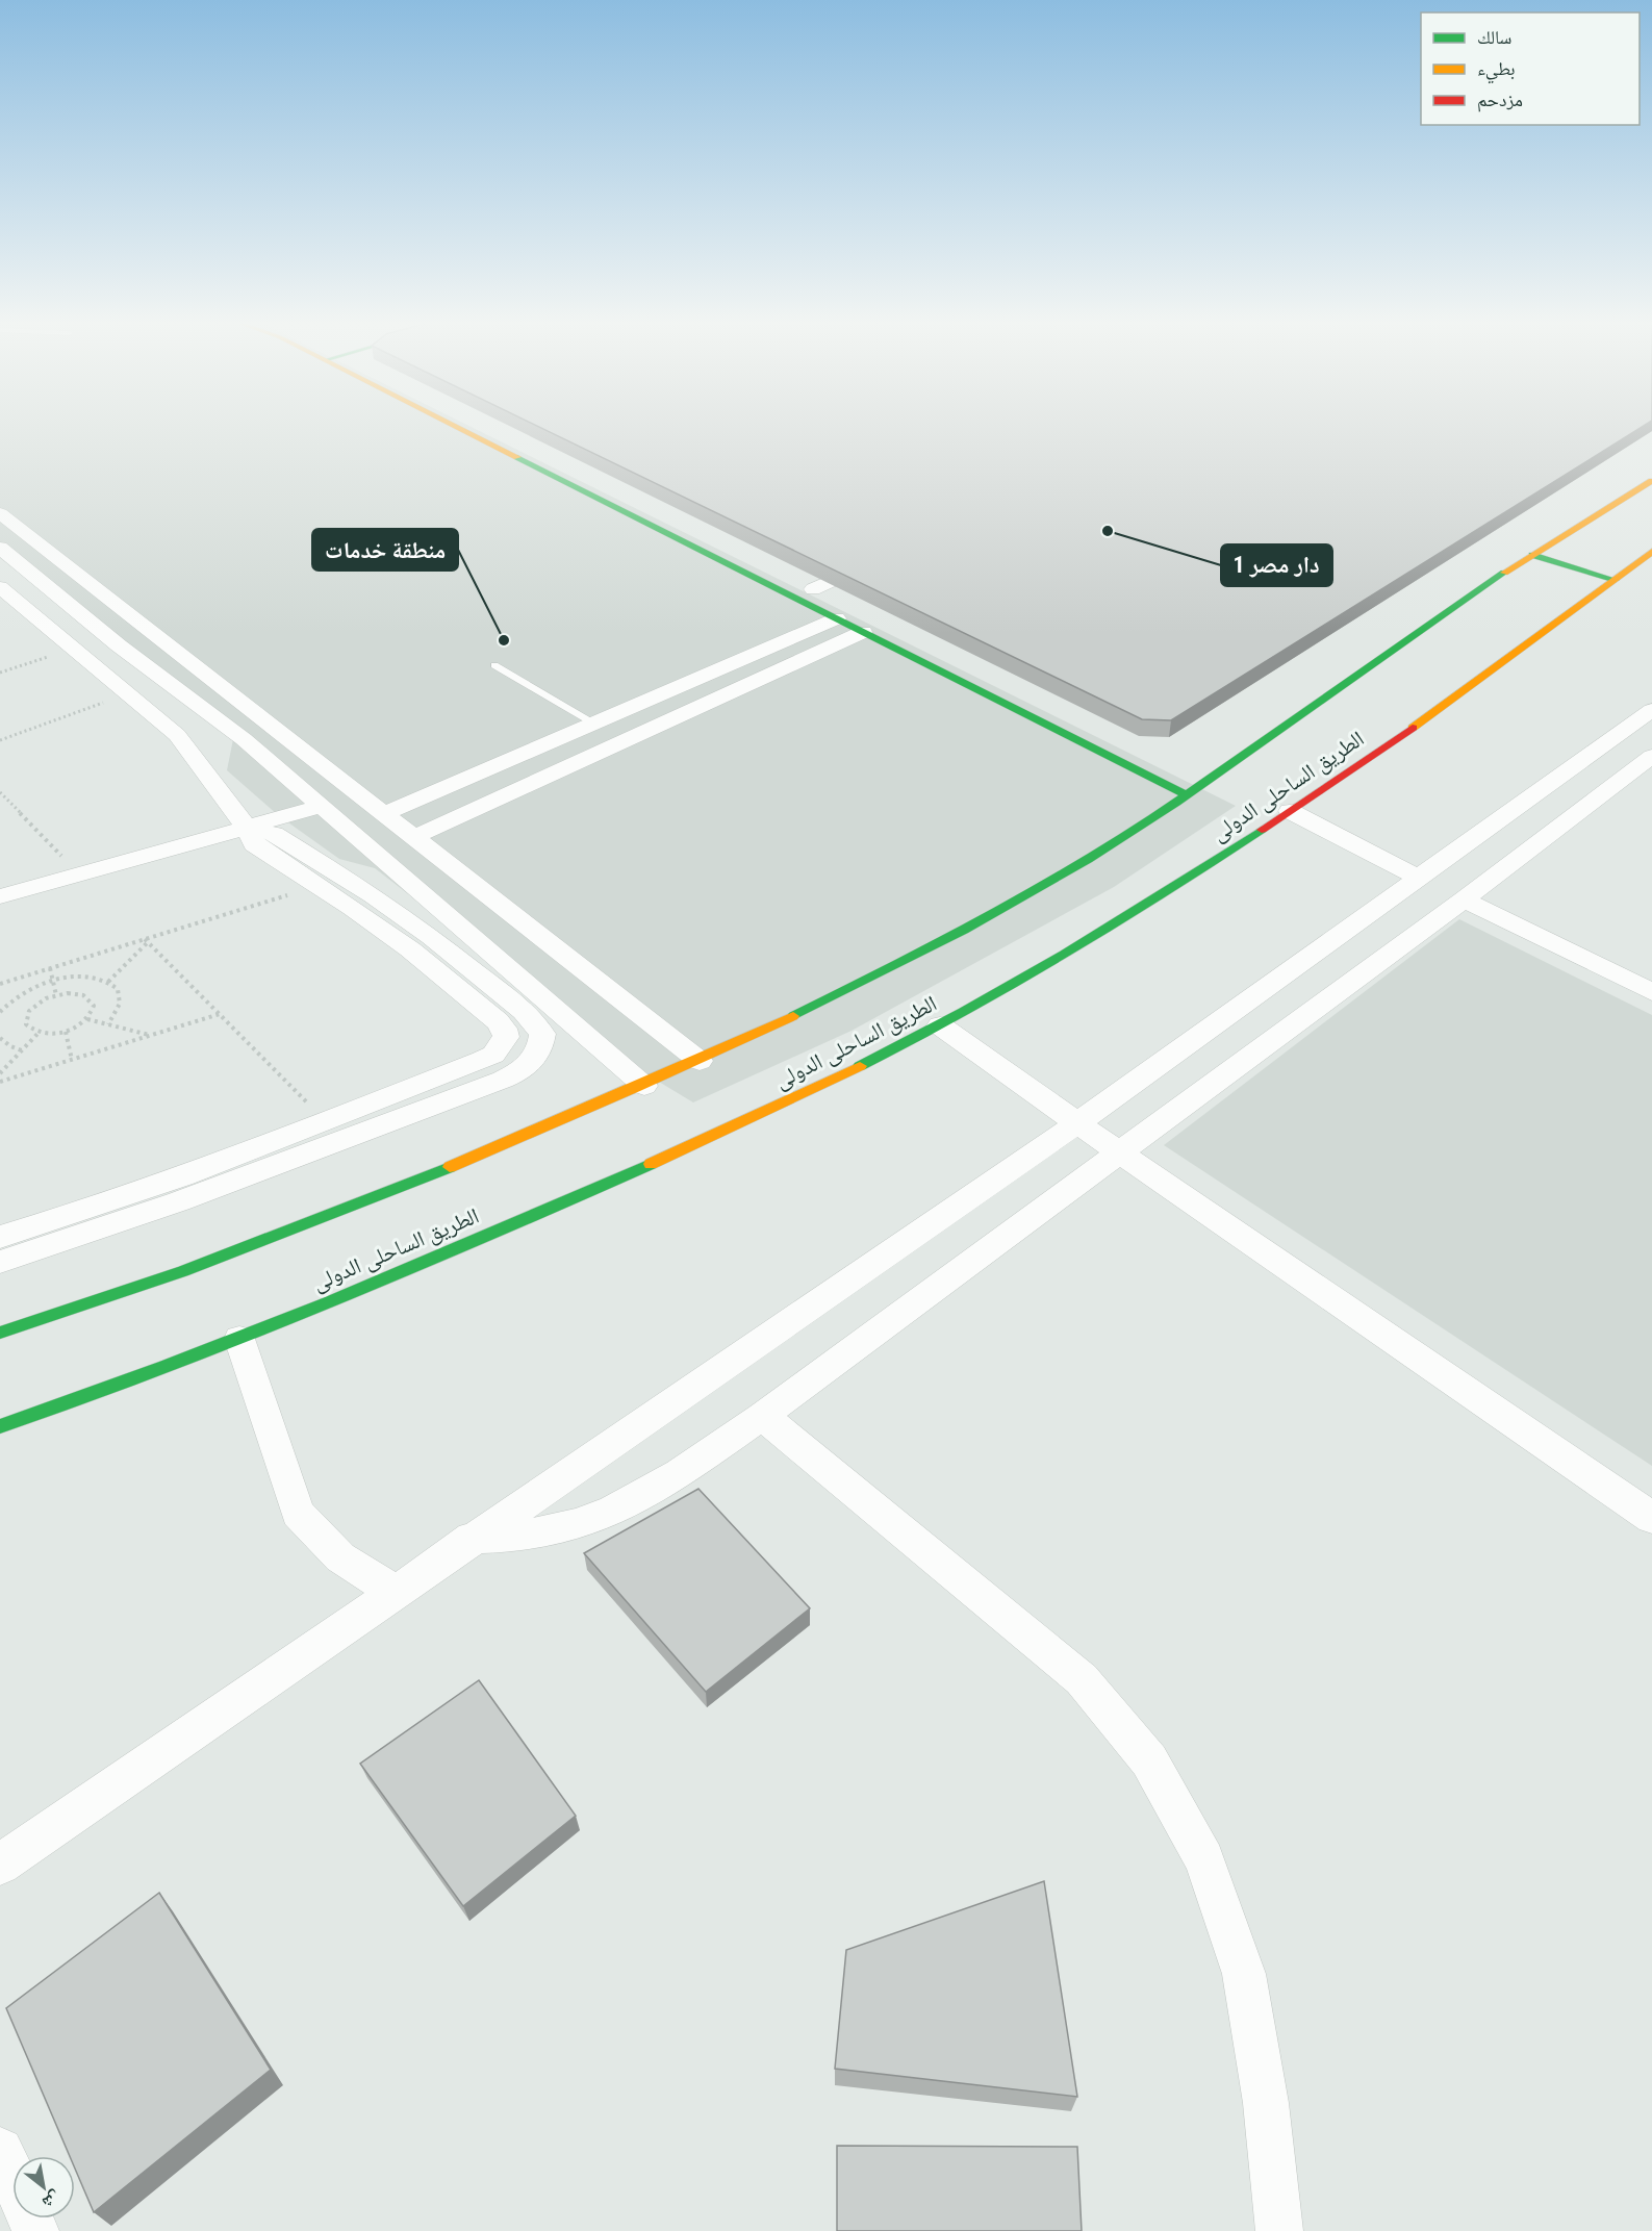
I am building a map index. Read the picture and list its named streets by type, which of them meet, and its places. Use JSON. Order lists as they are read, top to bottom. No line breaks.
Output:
{"streets":{"main road":["الطريق الساحلى الدولى"]},"places":["دار مصر 1","منطقة خدمات"],"legend":["سالك","بطيء","مزدحم"],"north":"bottom right"}
